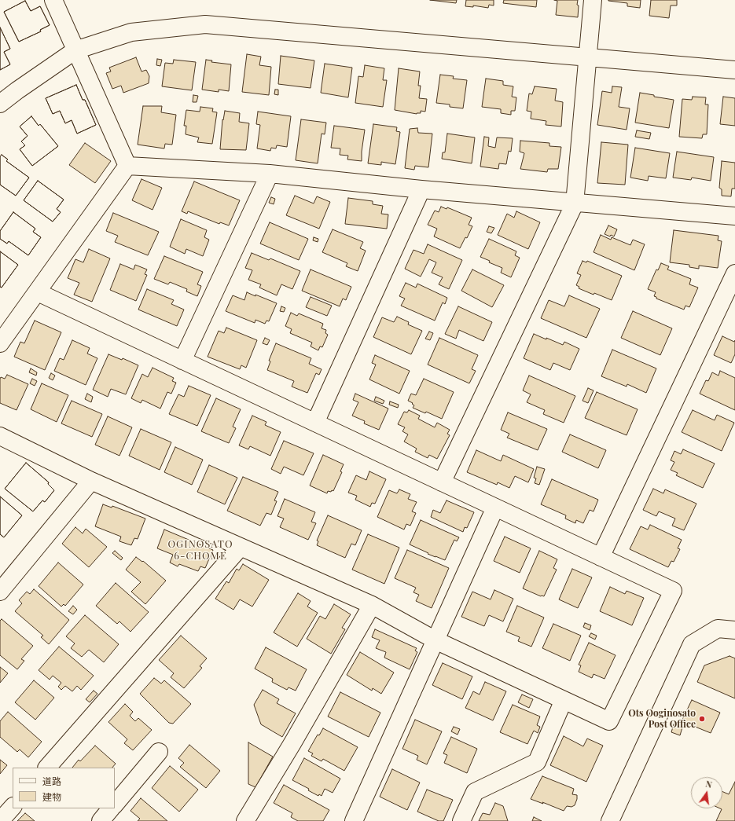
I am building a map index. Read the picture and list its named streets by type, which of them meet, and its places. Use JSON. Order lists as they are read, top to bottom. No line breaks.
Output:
{"districts":["OGINOSATO 6-CHOME"],"places":["Ots Ooginosato Post Office"],"legend":["道路","建物"],"north":"top"}
